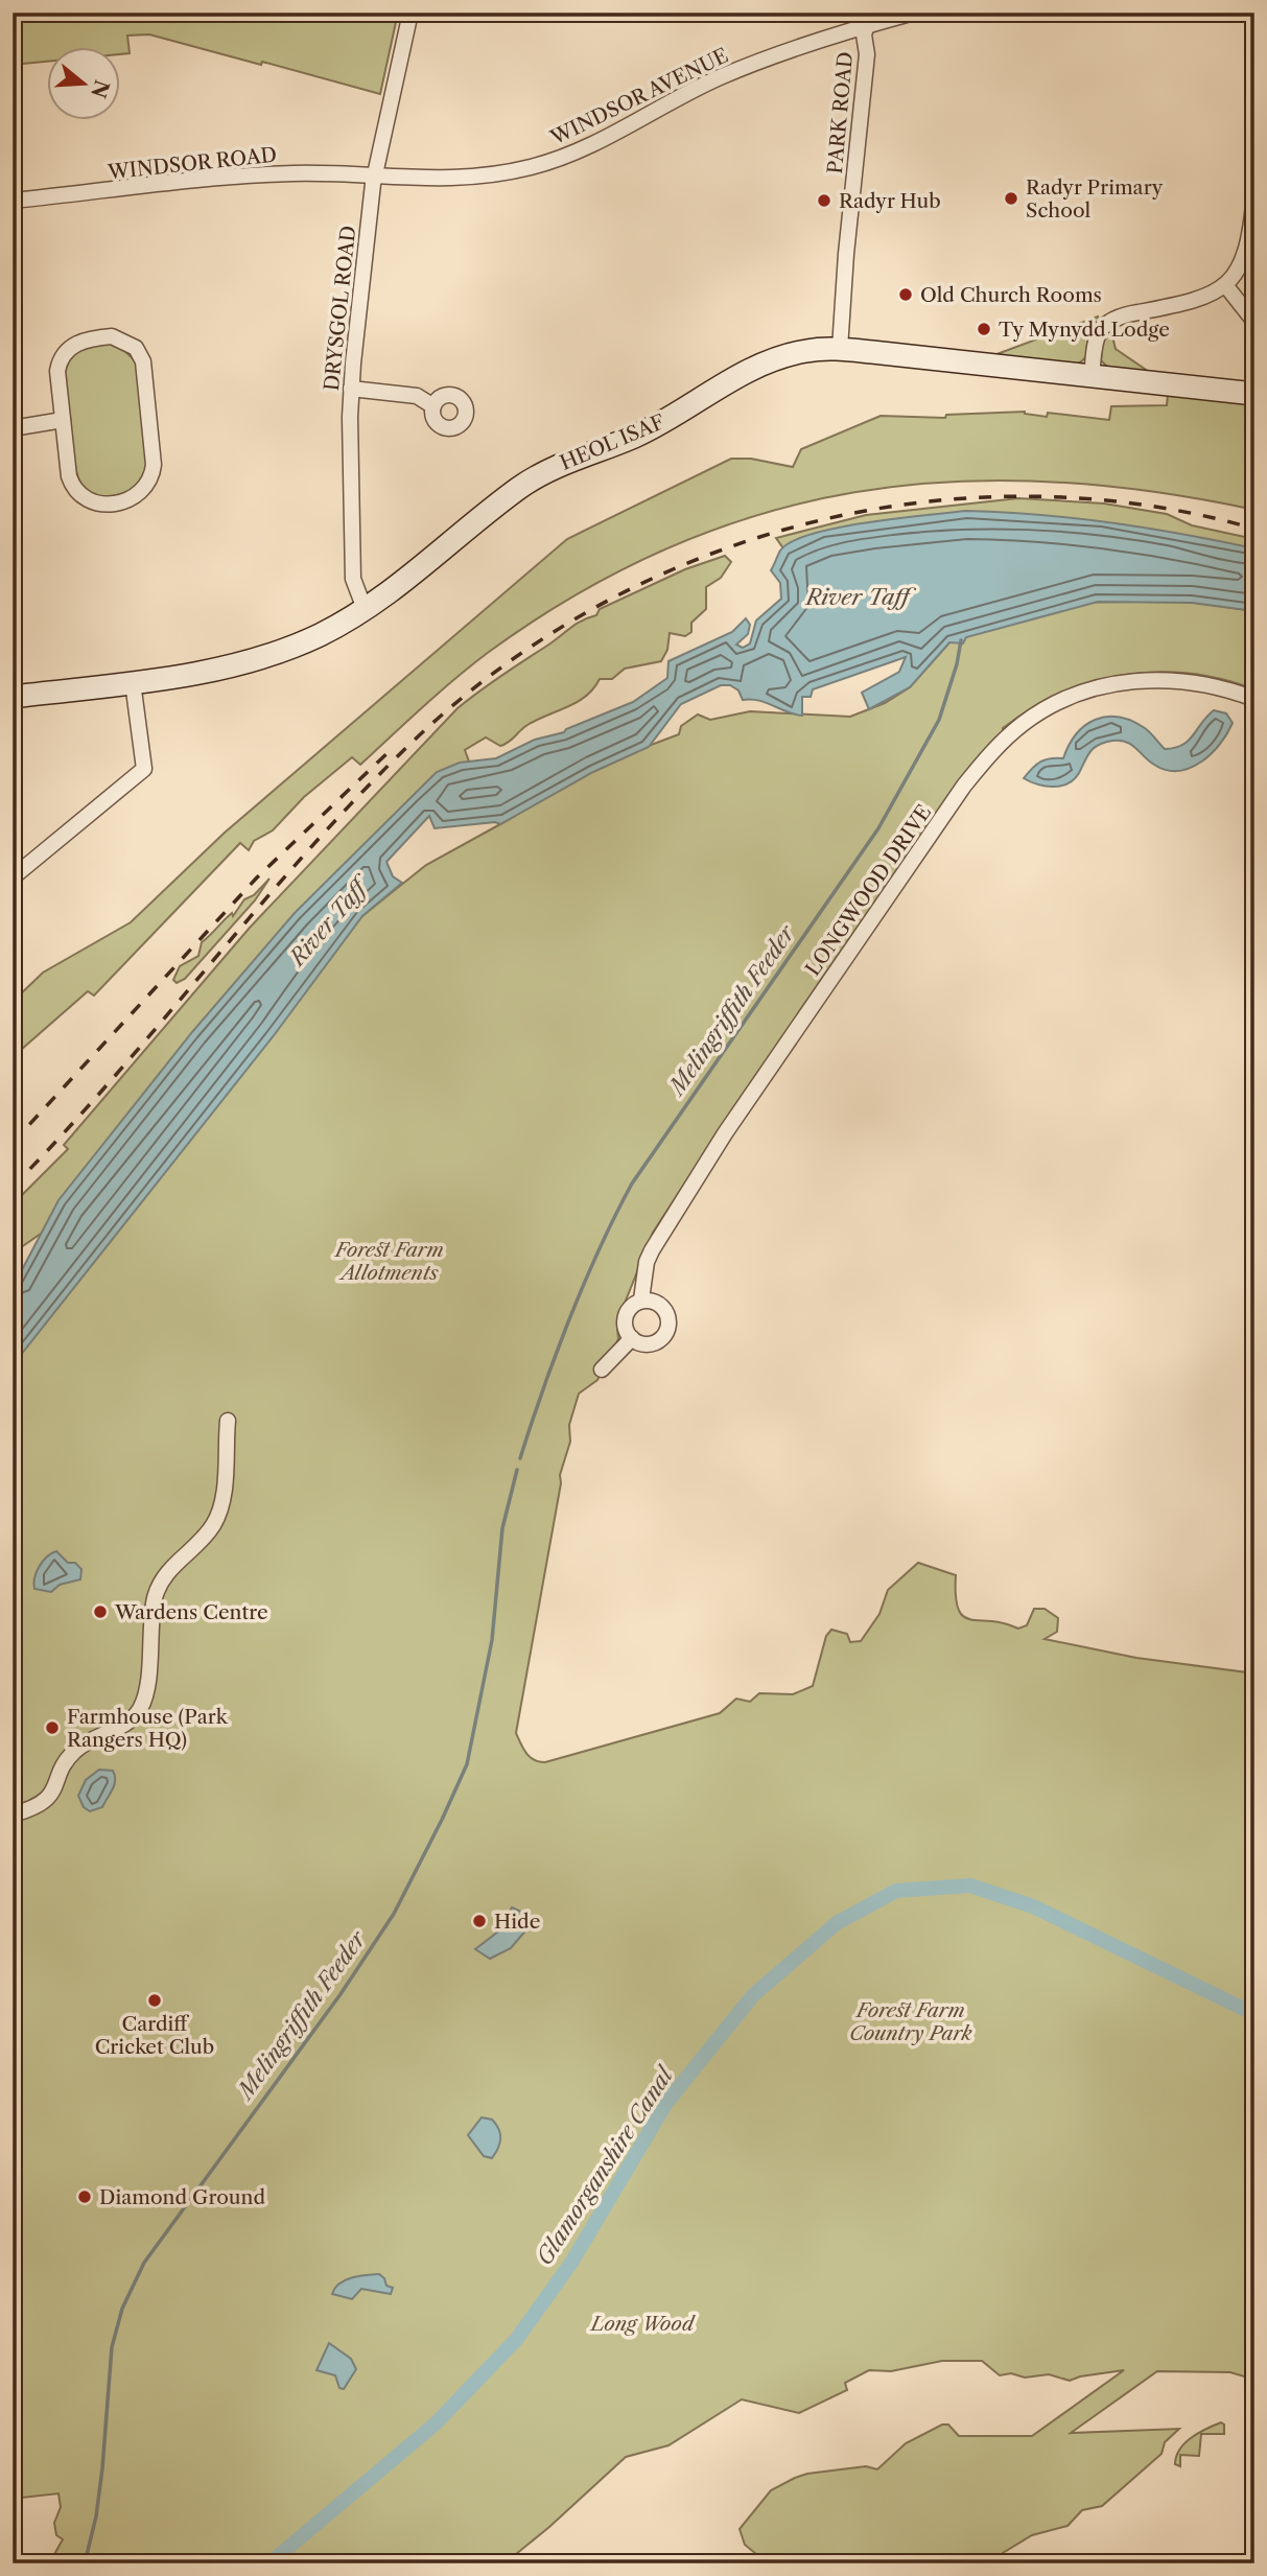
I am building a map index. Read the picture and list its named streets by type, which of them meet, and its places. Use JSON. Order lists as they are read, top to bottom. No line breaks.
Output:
{"streets":{"main road":["HEOL ISAF"],"street":["WINDSOR AVENUE","PARK ROAD","WINDSOR ROAD","DRYSGOL ROAD","LONGWOOD DRIVE"]},"crossings":[["WINDSOR AVENUE","PARK ROAD"],["WINDSOR AVENUE","WINDSOR ROAD"],["WINDSOR AVENUE","DRYSGOL ROAD"],["PARK ROAD","HEOL ISAF"],["WINDSOR ROAD","DRYSGOL ROAD"],["DRYSGOL ROAD","HEOL ISAF"]],"water":["River Taff","Melingriffith Feeder","Glamorganshire Canal"],"parks":["Forest Farm Allotments","Forest Farm Country Park","Long Wood"],"places":["Radyr Primary School","Radyr Hub","Old Church Rooms","Ty Mynydd Lodge","Wardens Centre","Farmhouse (Park Rangers HQ)","Hide","Cardiff Cricket Club","Diamond Ground"],"north":"right"}
